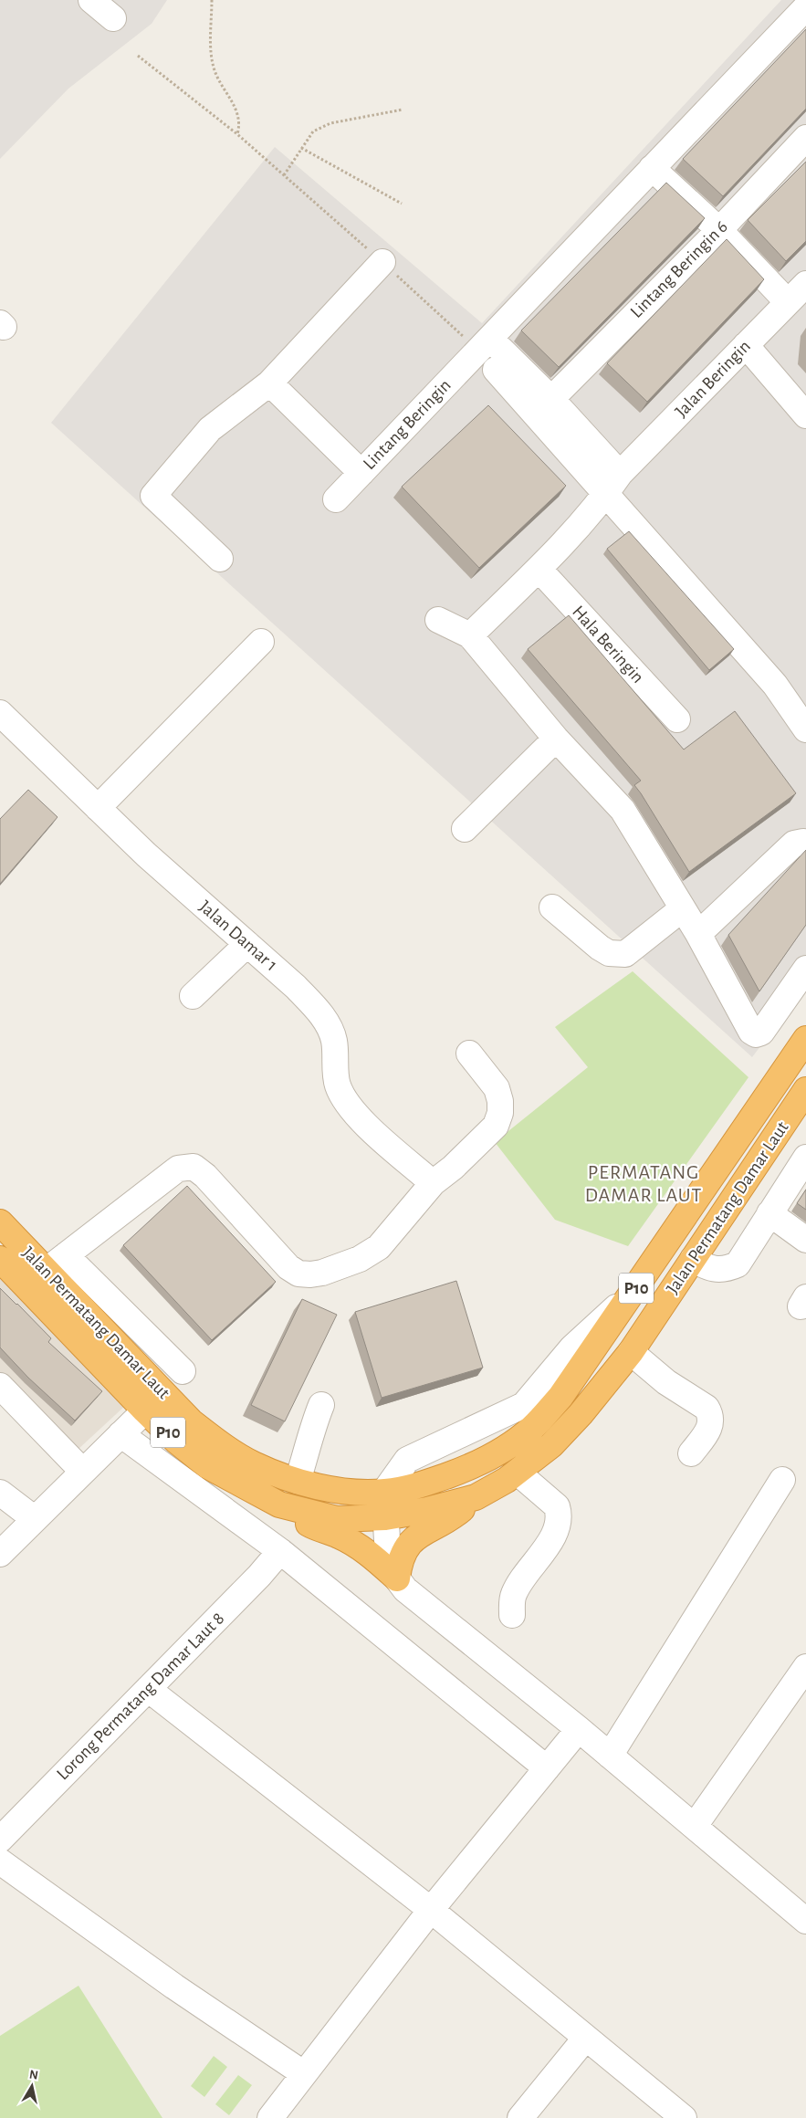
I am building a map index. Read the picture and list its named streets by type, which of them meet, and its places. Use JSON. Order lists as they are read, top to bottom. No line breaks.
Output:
{"streets":{"highway":["Jalan Permatang Damar Laut","P10"],"street":["Lintang Beringin 6","Jalan Beringin","Lintang Beringin","Hala Beringin","Jalan Damar 1","Lorong Permatang Damar Laut 8"]},"crossings":[["Jalan Beringin","Hala Beringin"]],"districts":["PERMATANG DAMAR LAUT"],"north":"top"}
